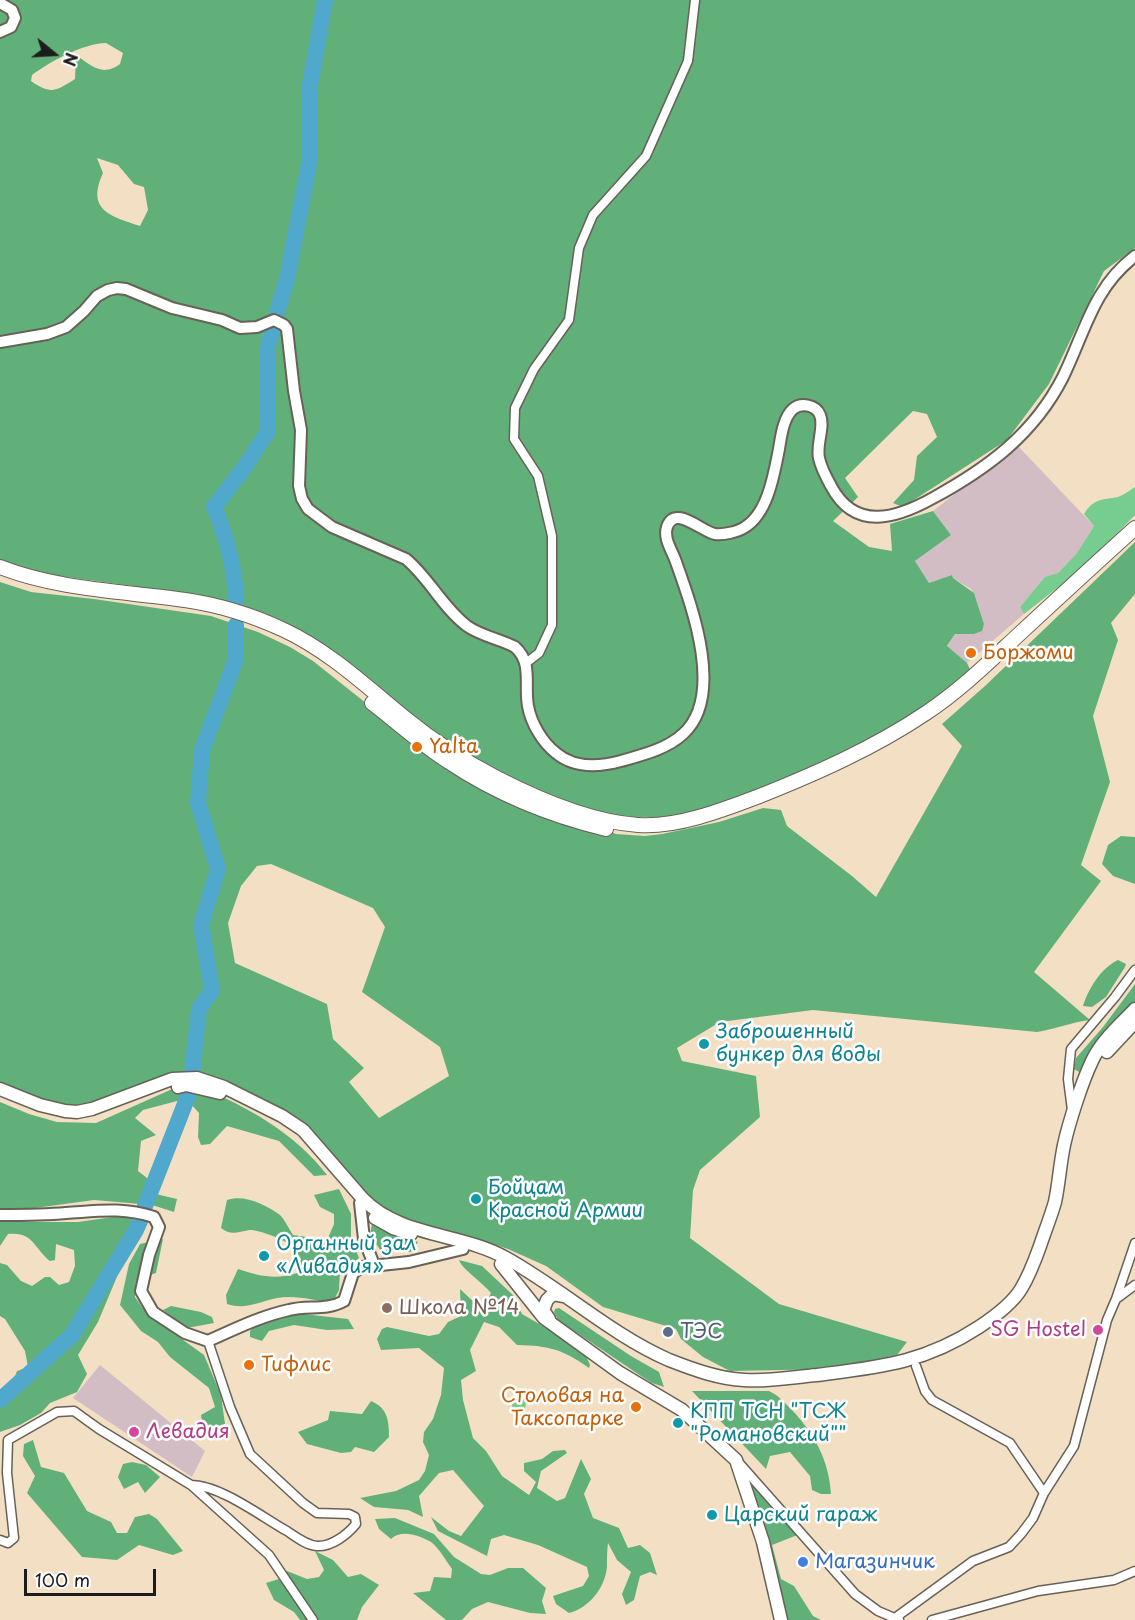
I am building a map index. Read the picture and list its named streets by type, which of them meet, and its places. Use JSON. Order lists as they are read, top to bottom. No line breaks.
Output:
{"places":["Боржоми","Yalta","Заброшенный бункер для воды","Бойцам Красной Армии","Органный зал «Ливадия»","Школа №14","SG Hostel","ТЭС","Тифлис","Столовая на Таксопарке","КПП ТСН \"ТСЖ \"Романовский\"\"","Левадия","Царский гараж","Магазинчик"],"scale_bar":"100 m","north":"right"}
